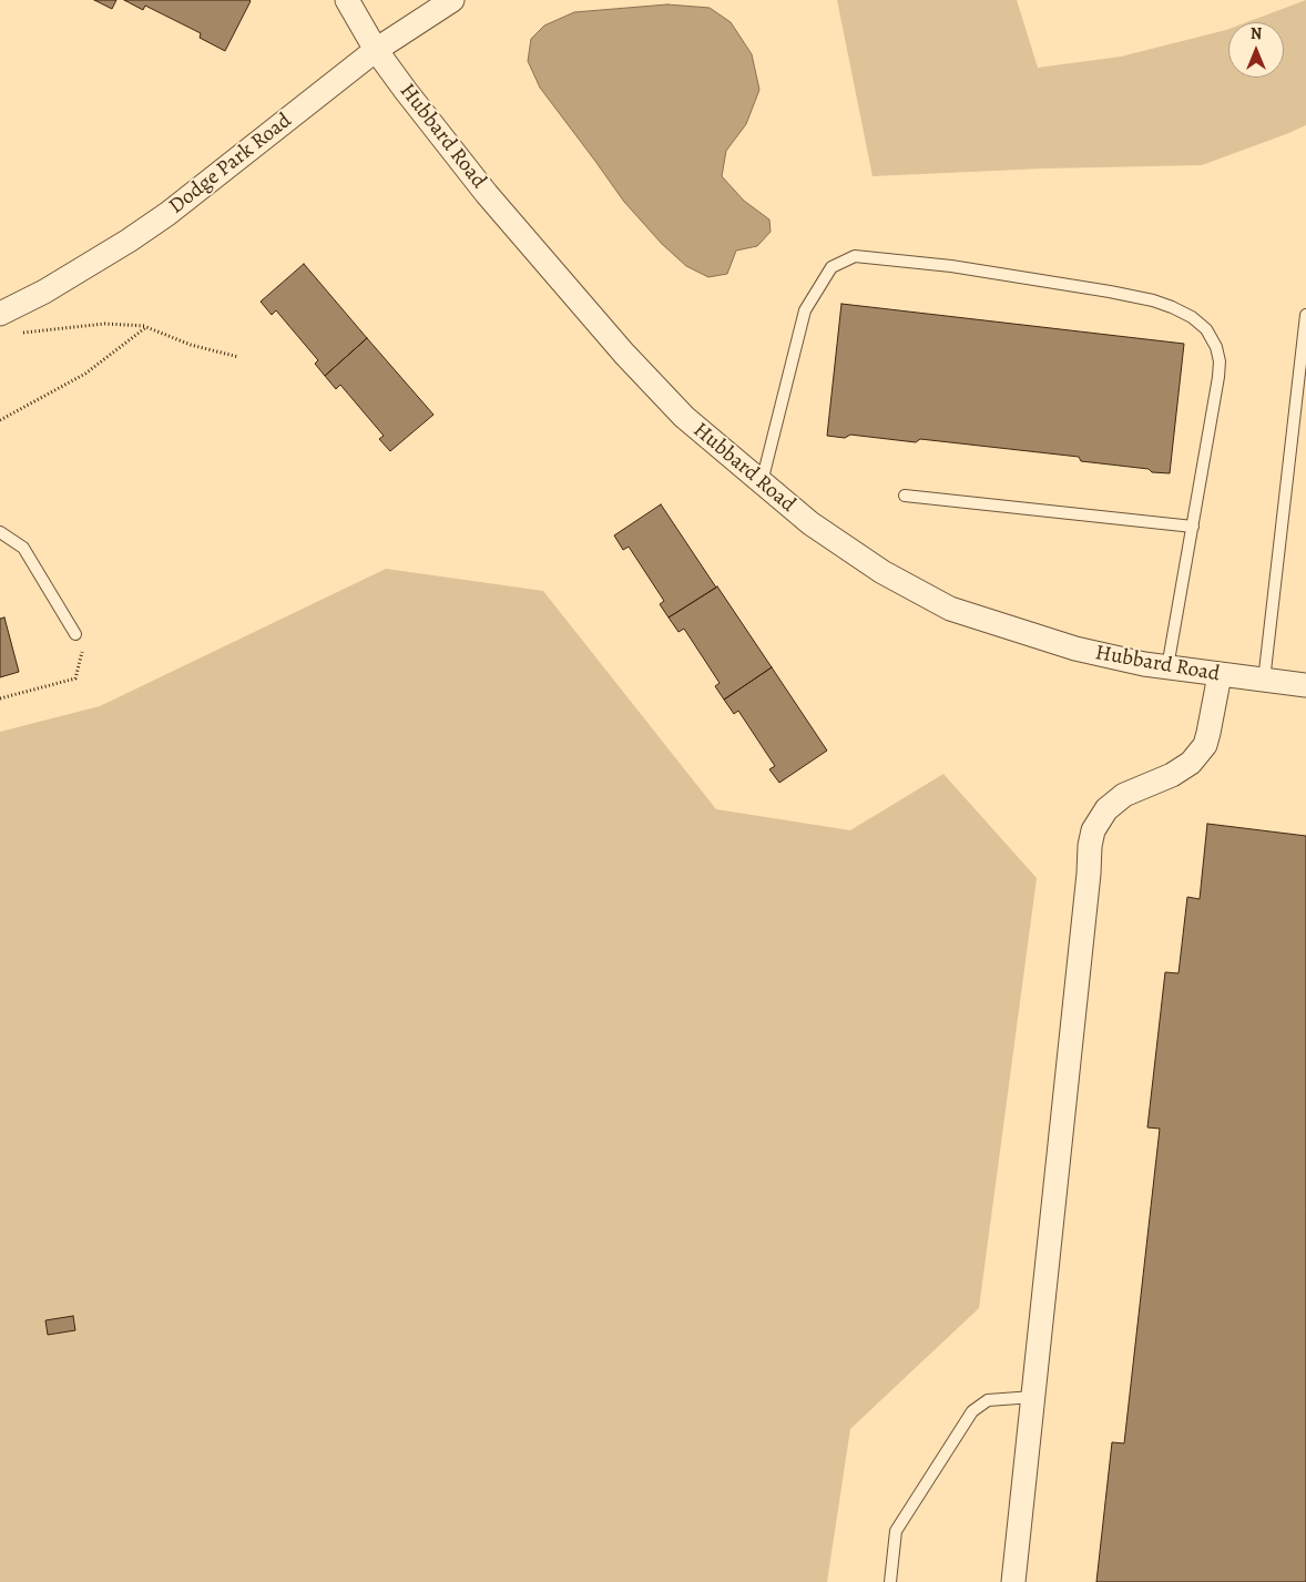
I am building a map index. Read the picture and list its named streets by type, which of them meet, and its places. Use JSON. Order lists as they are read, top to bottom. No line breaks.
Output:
{"streets":{"street":["Hubbard Road","Dodge Park Road"]},"crossings":[["Hubbard Road","Dodge Park Road"]],"north":"top"}
